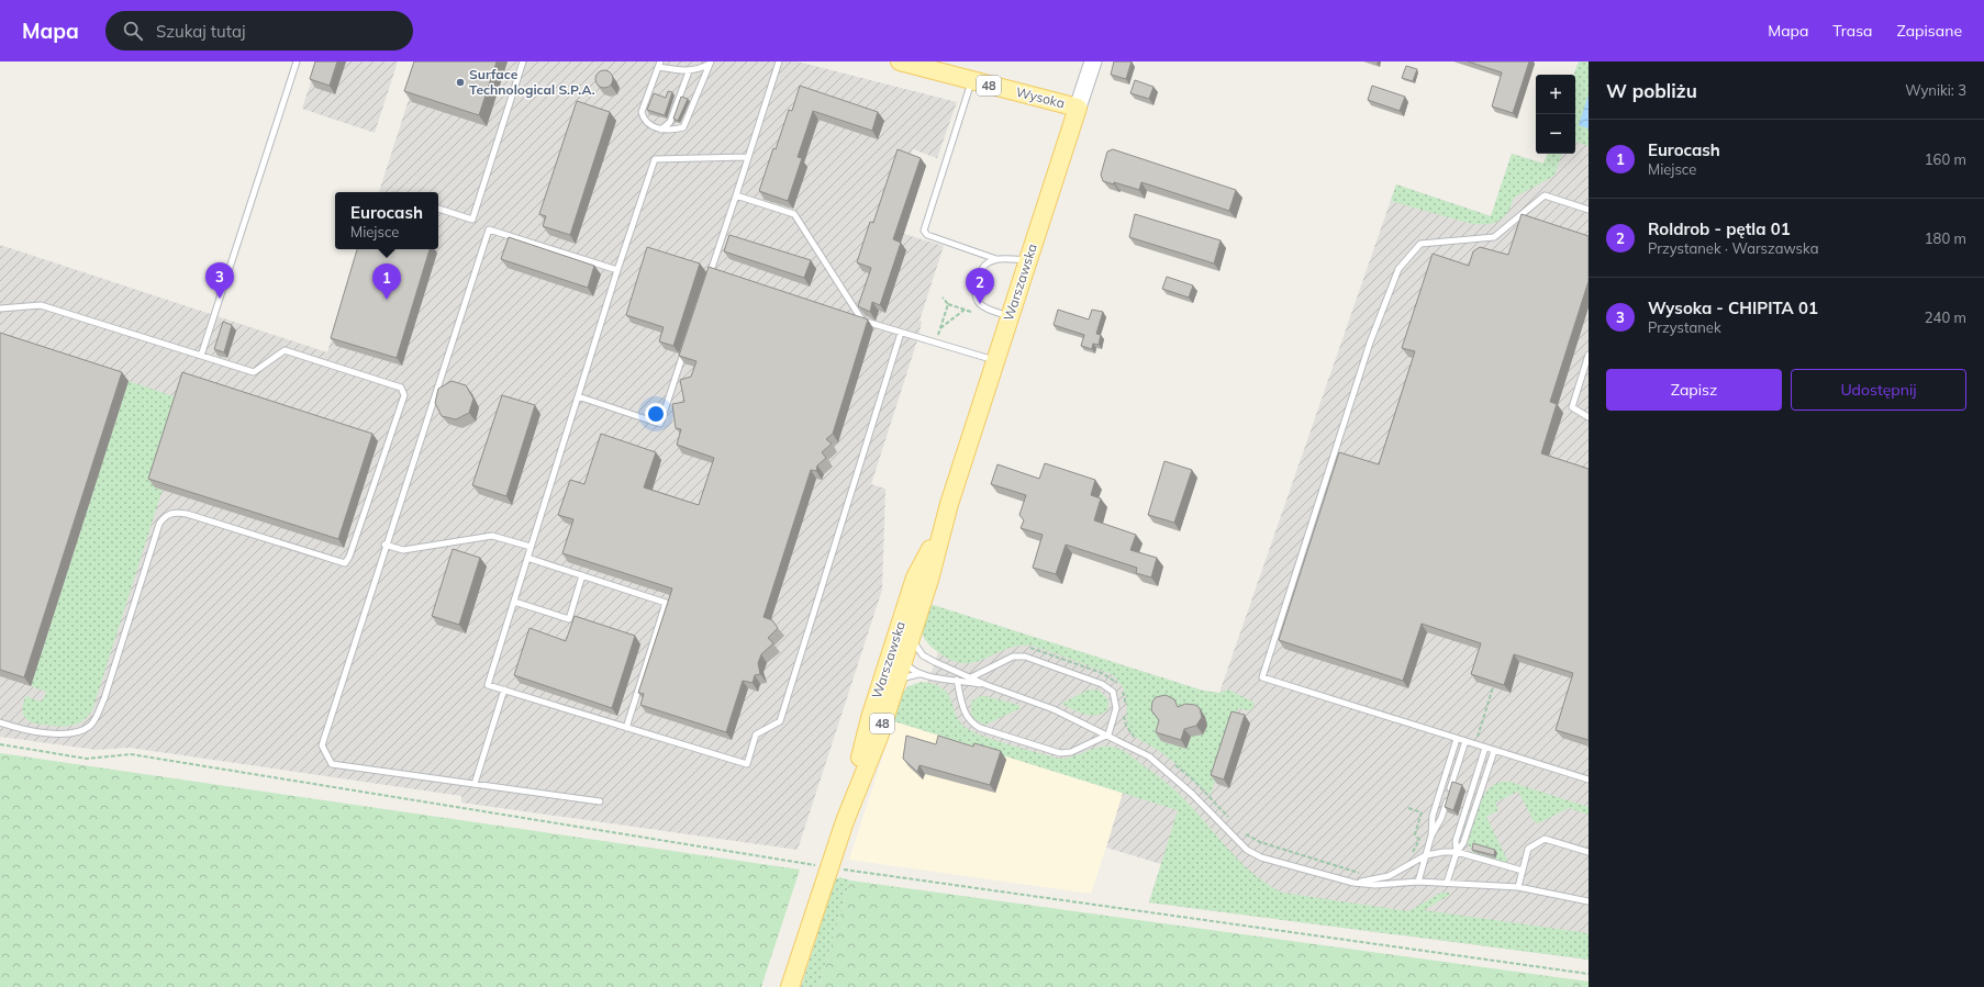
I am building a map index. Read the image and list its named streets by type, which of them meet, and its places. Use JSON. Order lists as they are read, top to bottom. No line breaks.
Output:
{"streets":{"main road":["48","Wysoka","Warszawska"]},"crossings":[["Wysoka","Warszawska"]],"places":["Surface Technological S.P.A."],"page":{"header":"Mapa","search":"Szukaj tutaj","nav":["Mapa","Trasa","Zapisane"],"heading":["W pobliżu","Wyniki: 3"],"map_buttons":["+","−"],"list":[{"mark":"1","name":"Eurocash","note":"Miejsce","value":"160 m"},{"mark":"2","name":"Roldrob - pętla 01","note":"Przystanek · Warszawska","value":"180 m"},{"mark":"3","name":"Wysoka - CHIPITA 01","note":"Przystanek","value":"240 m"}],"popup":["Eurocash","Miejsce"],"pins":["3","1","2"],"buttons":["Zapisz","Udostępnij"]}}
